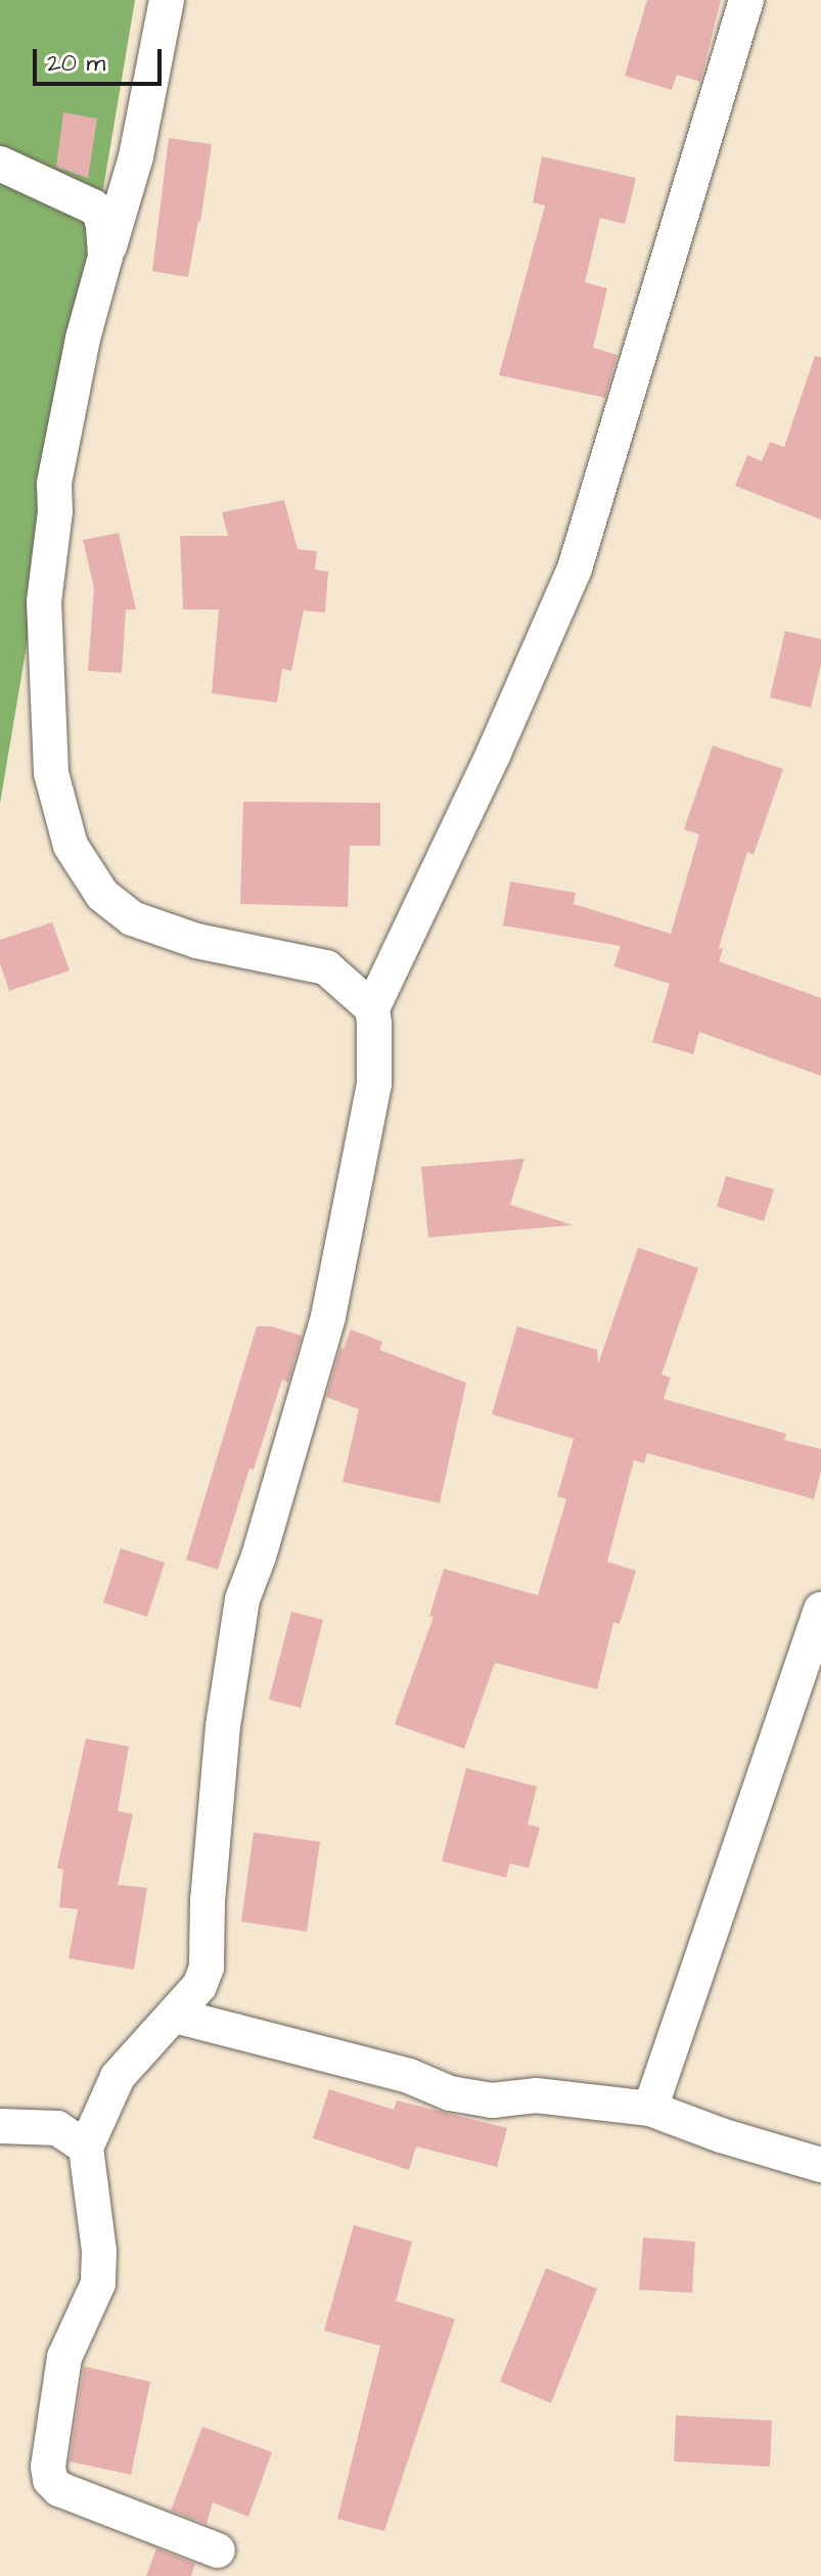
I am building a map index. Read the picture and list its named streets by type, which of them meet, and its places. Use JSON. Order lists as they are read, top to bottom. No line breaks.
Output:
{"scale_bar":"20 m"}
